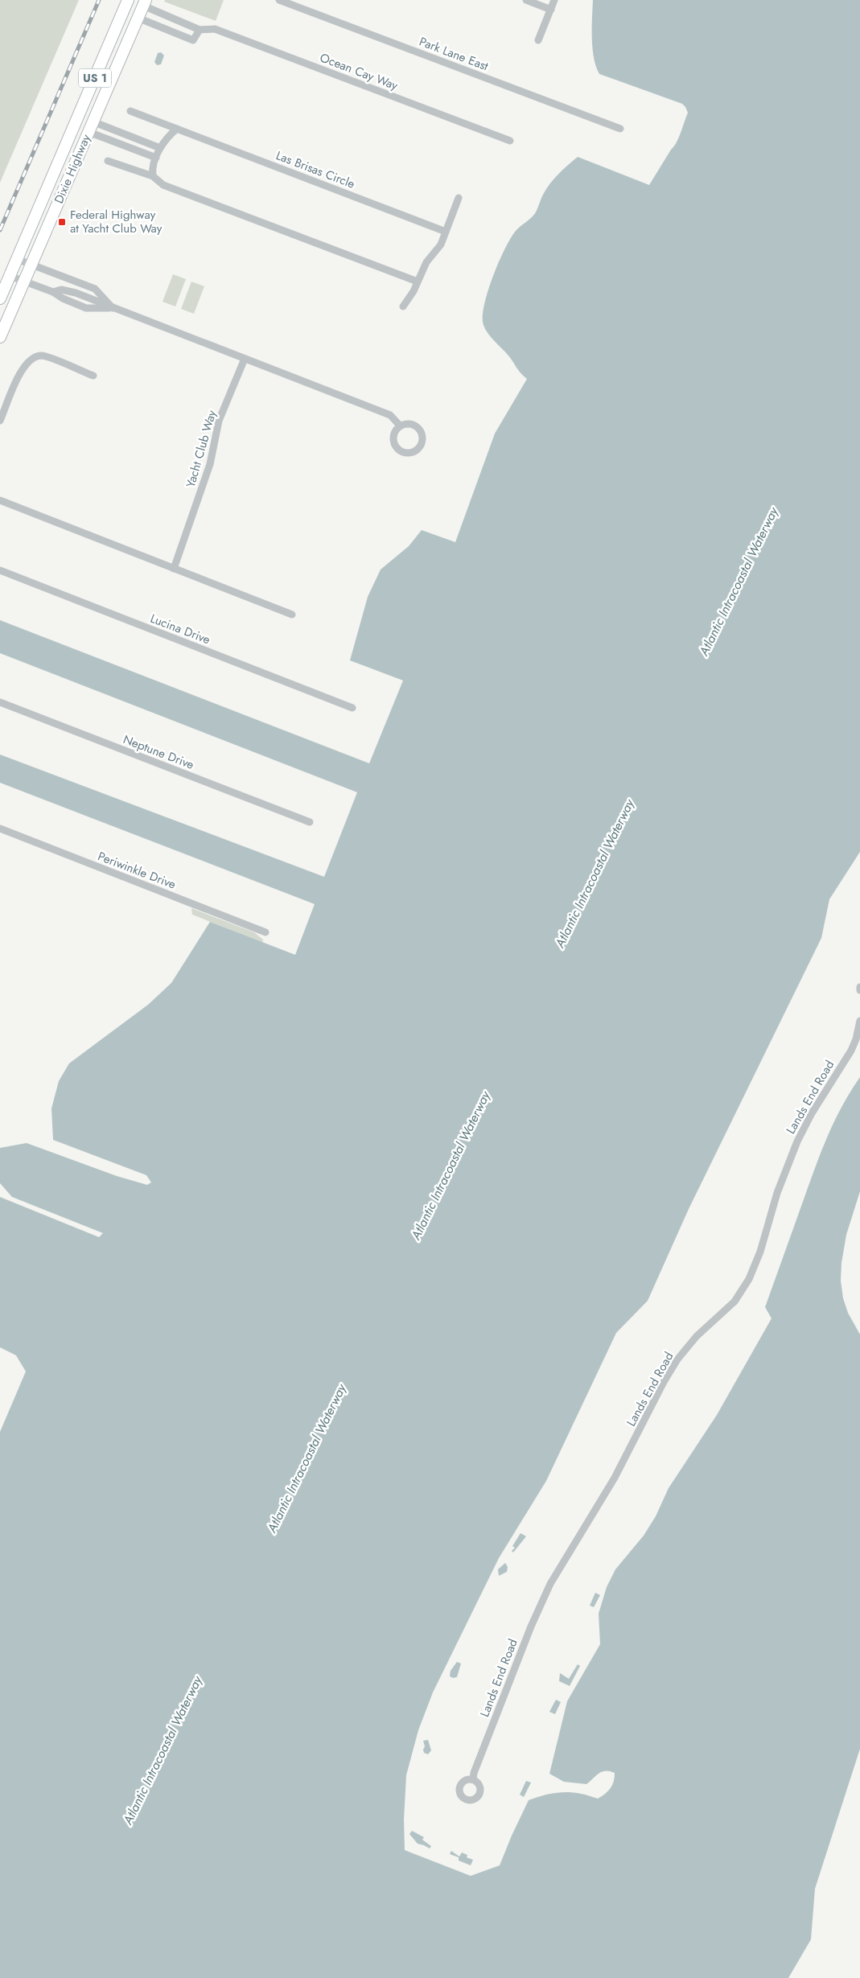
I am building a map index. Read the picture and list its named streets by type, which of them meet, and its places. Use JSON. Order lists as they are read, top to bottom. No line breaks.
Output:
{"streets":{"main road":["US 1","Dixie Highway"],"street":["Park Lane East","Ocean Cay Way","Las Brisas Circle","Yacht Club Way","Lucina Drive","Neptune Drive","Periwinkle Drive","Lands End Road"]},"crossings":[["Ocean Cay Way","Dixie Highway"]],"water":["Atlantic Intracoastal Waterway"],"places":{"transit":["Federal Highway at Yacht Club Way"]}}
